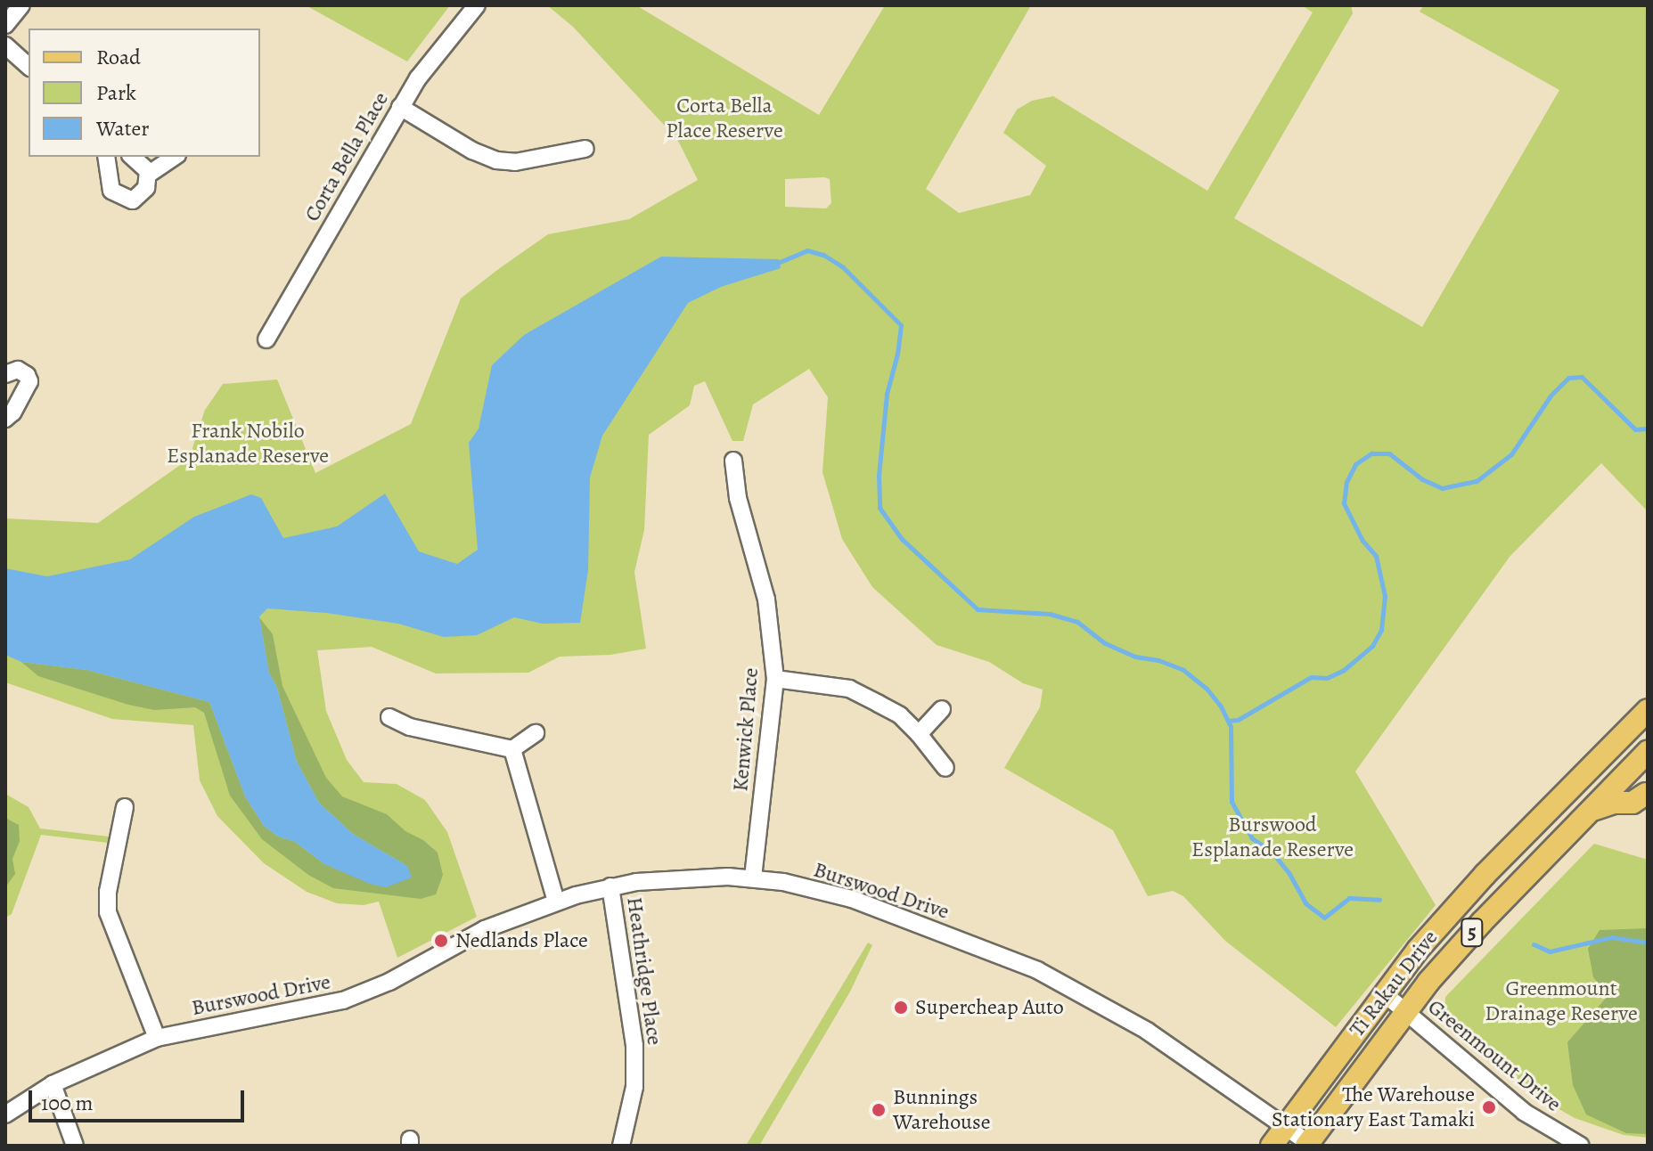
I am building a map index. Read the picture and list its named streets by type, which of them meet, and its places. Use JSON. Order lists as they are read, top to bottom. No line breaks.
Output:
{"streets":{"main road":["5","Ti Rakau Drive"],"street":["Corta Bella Place","Kenwick Place","Burswood Drive","Heathridge Place","Greenmount Drive"]},"crossings":[["Kenwick Place","Burswood Drive"],["Burswood Drive","Heathridge Place"],["Burswood Drive","Ti Rakau Drive"],["Ti Rakau Drive","Greenmount Drive"]],"parks":["Corta Bella Place Reserve","Frank Nobilo Esplanade Reserve","Burswood Esplanade Reserve","Greenmount Drainage Reserve"],"places":["Nedlands Place","Supercheap Auto","The Warehouse Stationary East Tamaki","Bunnings Warehouse"],"legend":["Road","Park","Water"],"scale_bar":"100 m"}
